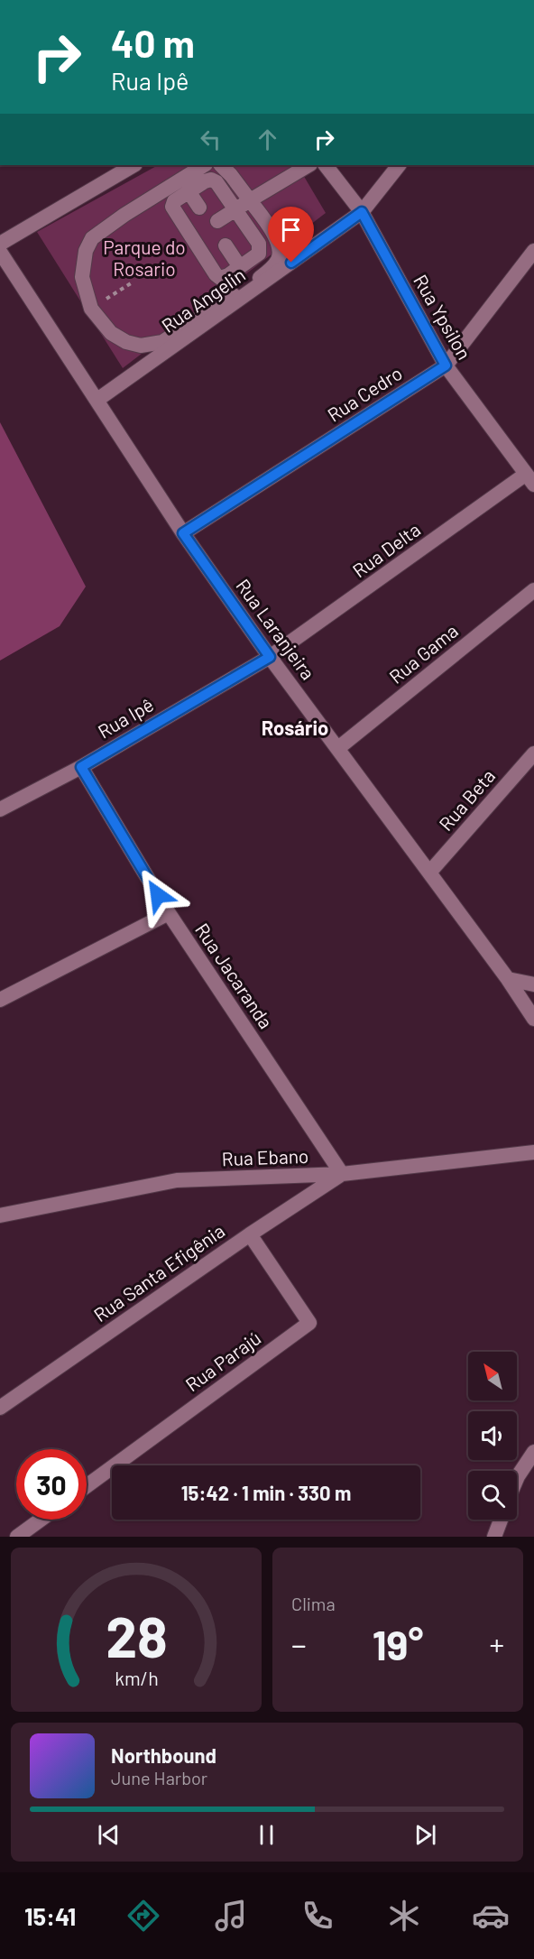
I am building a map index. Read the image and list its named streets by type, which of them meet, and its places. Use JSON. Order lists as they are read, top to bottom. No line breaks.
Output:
{"streets":{"street":["Rua Angelin","Rua Ypsilon","Rua Cedro","Rua Delta","Rua Laranjeira","Rua Gama","Rua Ipê","Rua Beta","Rua Jacaranda","Rua Ebano","Rua Santa Efigênia","Rua Parajú"]},"crossings":[["Rua Angelin","Rua Ypsilon"],["Rua Angelin","Rua Laranjeira"],["Rua Ypsilon","Rua Cedro"],["Rua Ypsilon","Rua Delta"],["Rua Cedro","Rua Laranjeira"],["Rua Delta","Rua Laranjeira"],["Rua Delta","Rua Ipê"],["Rua Laranjeira","Rua Gama"],["Rua Laranjeira","Rua Ipê"],["Rua Laranjeira","Rua Beta"],["Rua Ipê","Rua Jacaranda"],["Rua Jacaranda","Rua Ebano"],["Rua Jacaranda","Rua Santa Efigênia"],["Rua Ebano","Rua Santa Efigênia"],["Rua Santa Efigênia","Rua Parajú"]],"districts":["Rosário"],"parks":["Parque do Rosario"],"north":"top left","page":{"turn":["40 m","Rua Ipê"],"limit":"30","trip":"15:42 · 1 min · 330 m","tile":"Clima","heat":["−","19°","+"],"song":["Northbound","June Harbor"],"tabs":"15:41","gauge":["28","km/h"]}}
